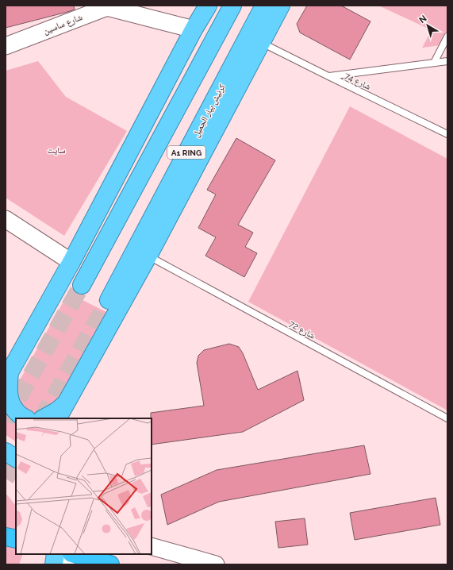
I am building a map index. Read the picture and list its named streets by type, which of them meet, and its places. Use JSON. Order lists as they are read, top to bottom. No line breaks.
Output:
{"streets":{"highway":["كرنيش بيار الجميل","A1 RING"],"street":["شارع ساسين"],"lane":["شارع 74","شارع 72"]},"parks":["سايت"],"north":"top left"}
